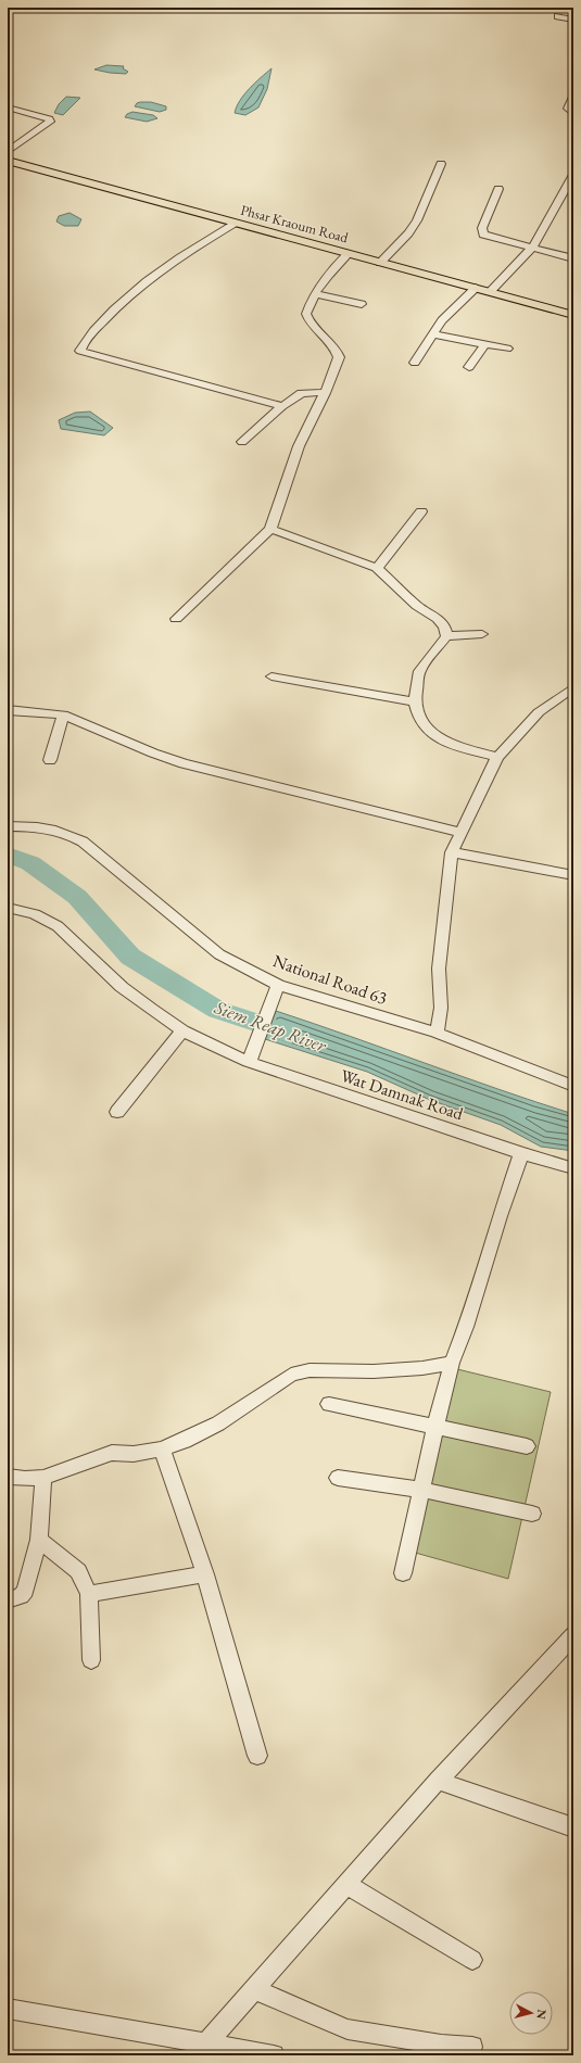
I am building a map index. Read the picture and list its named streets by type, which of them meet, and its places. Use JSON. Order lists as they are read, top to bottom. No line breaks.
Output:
{"streets":{"main road":["Phsar Kraoum Road"],"street":["National Road 63","Wat Damnak Road"]},"water":["Siem Reap River"],"north":"right"}
